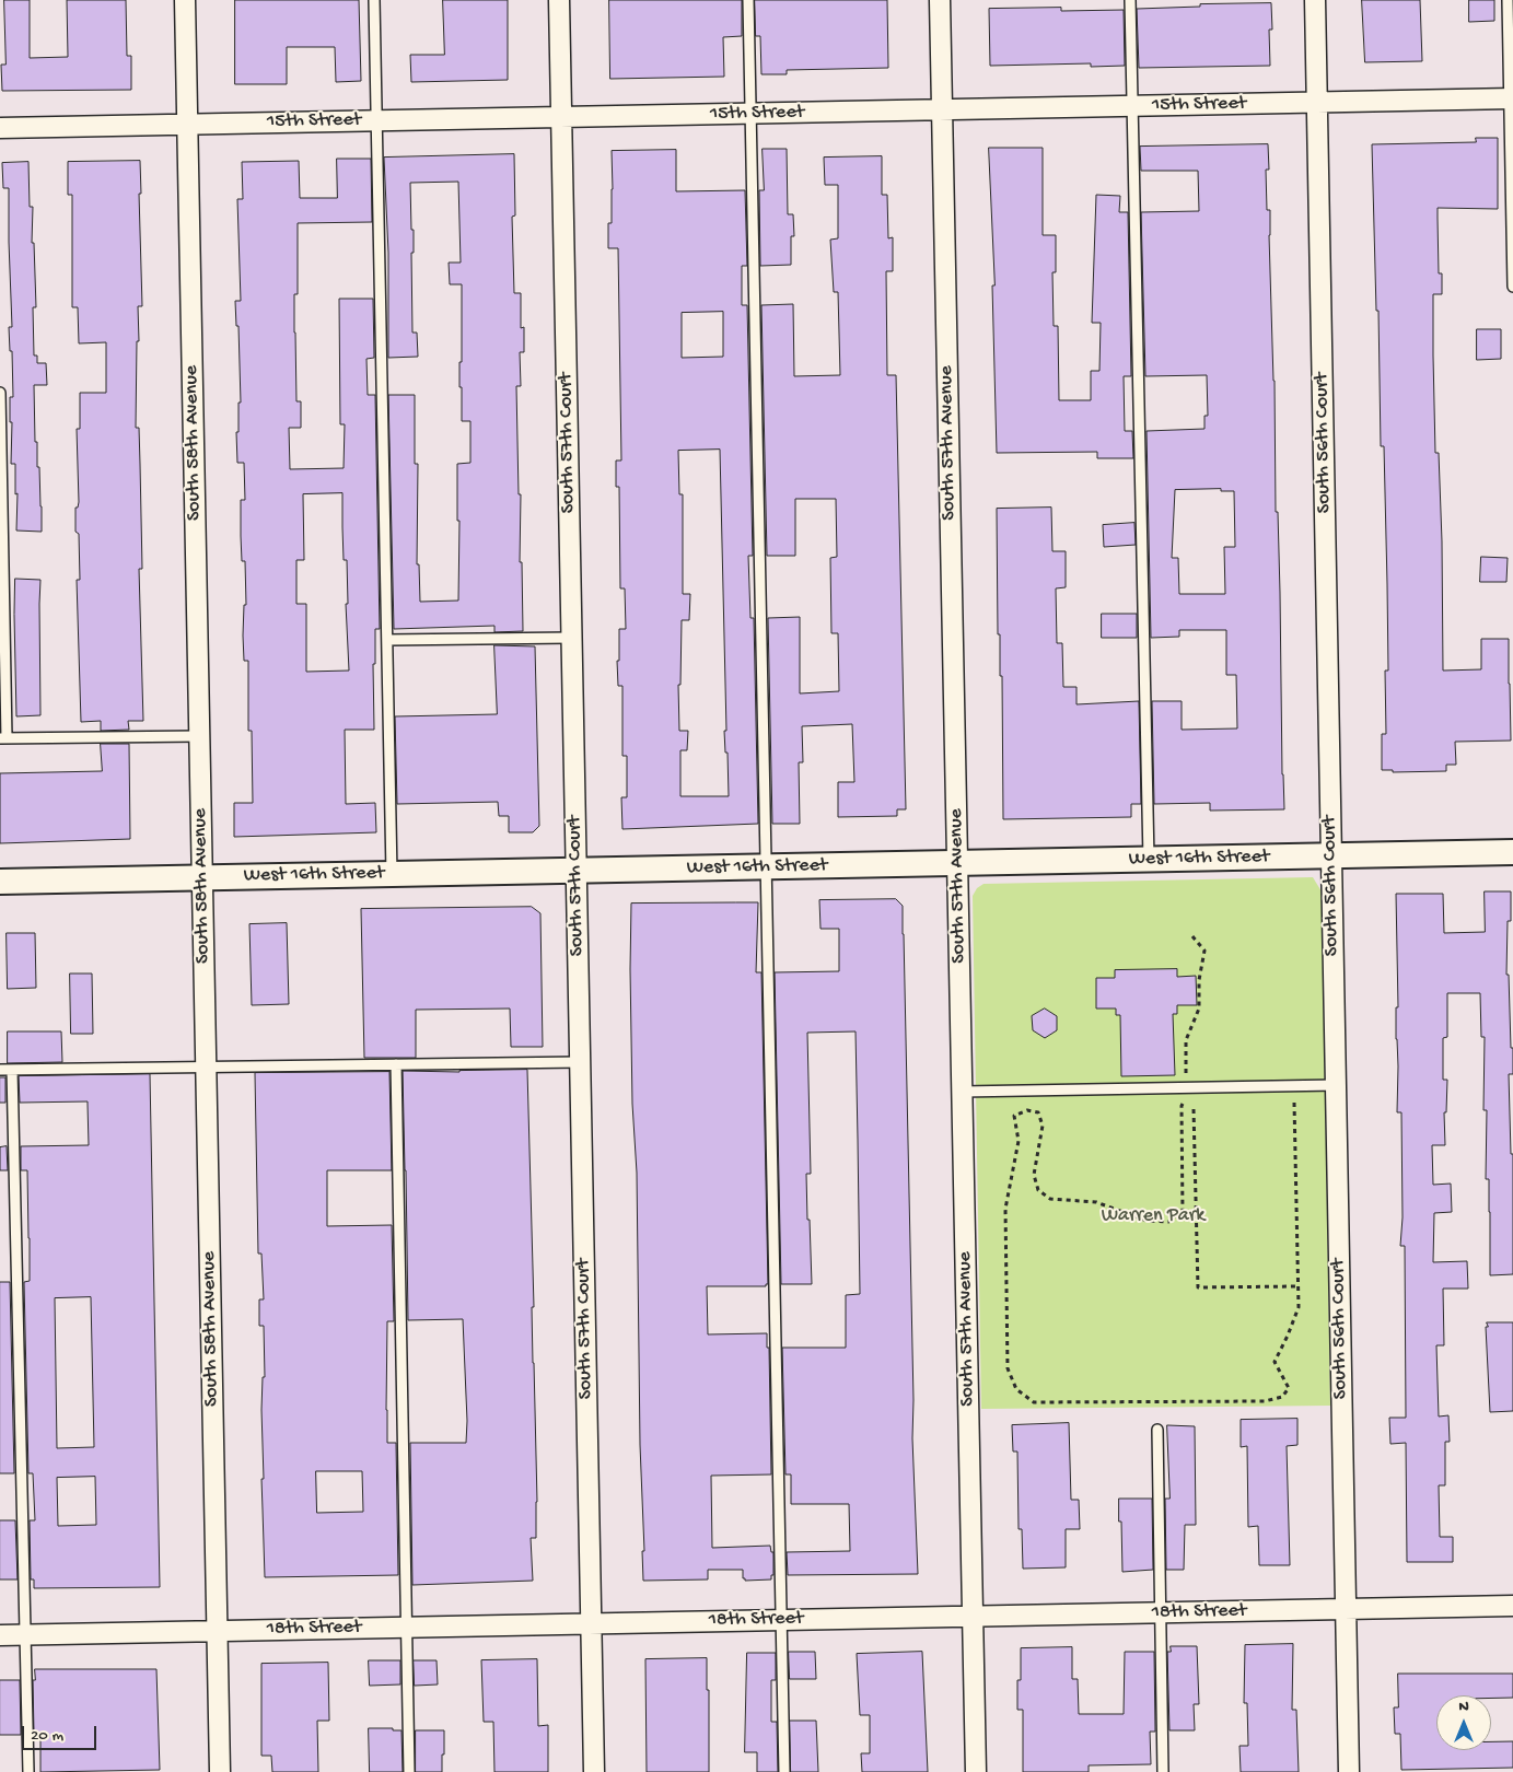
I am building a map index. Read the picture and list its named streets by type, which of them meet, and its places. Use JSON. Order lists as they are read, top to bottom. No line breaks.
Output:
{"streets":{"street":["15th Street","South 58th Avenue","South 57th Court","South 57th Avenue","South 56th Court","West 16th Street","18th Street"]},"crossings":[["15th Street","South 58th Avenue"],["15th Street","South 57th Court"],["15th Street","South 57th Avenue"],["15th Street","South 56th Court"],["South 58th Avenue","West 16th Street"],["South 58th Avenue","18th Street"],["South 57th Court","West 16th Street"],["South 57th Court","18th Street"],["South 57th Avenue","West 16th Street"],["South 57th Avenue","18th Street"],["South 56th Court","West 16th Street"],["South 56th Court","18th Street"]],"parks":["Warren Park"],"scale_bar":"20 m","north":"top"}
